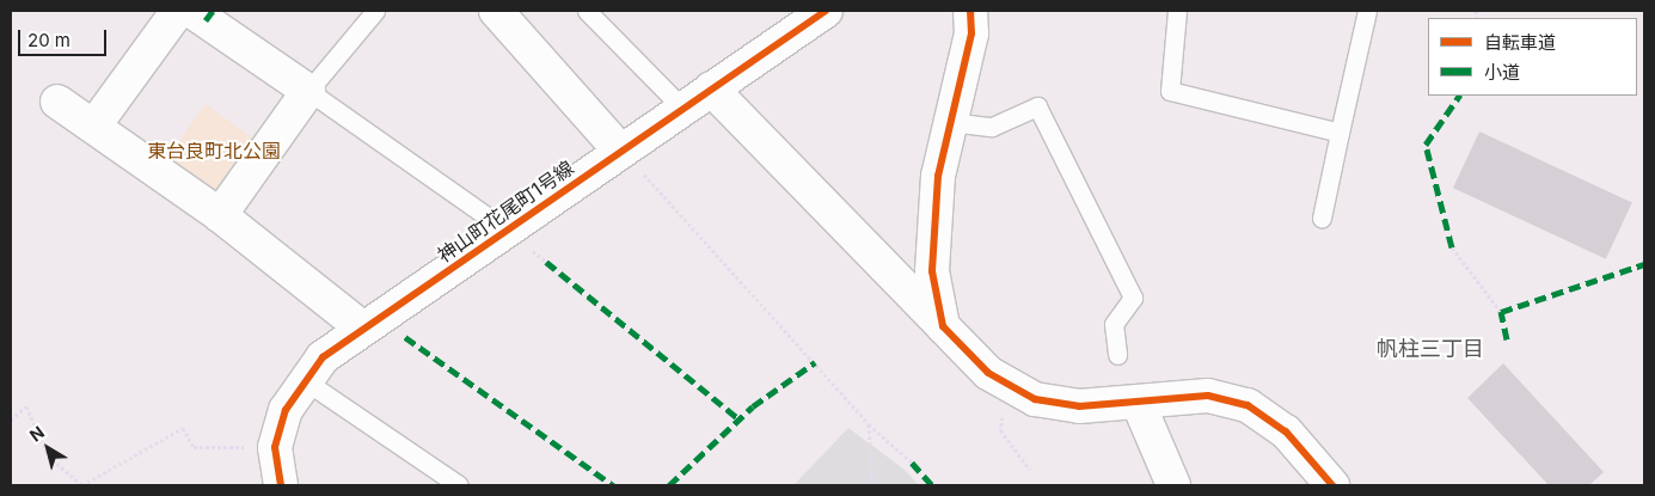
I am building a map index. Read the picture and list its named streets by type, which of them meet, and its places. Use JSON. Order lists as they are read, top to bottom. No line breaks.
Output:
{"streets":{"street":["神山町花尾町1号線"]},"districts":["帆柱三丁目"],"parks":["東台良町北公園"],"legend":["自転車道","小道"],"scale_bar":"20 m","north":"top left"}
